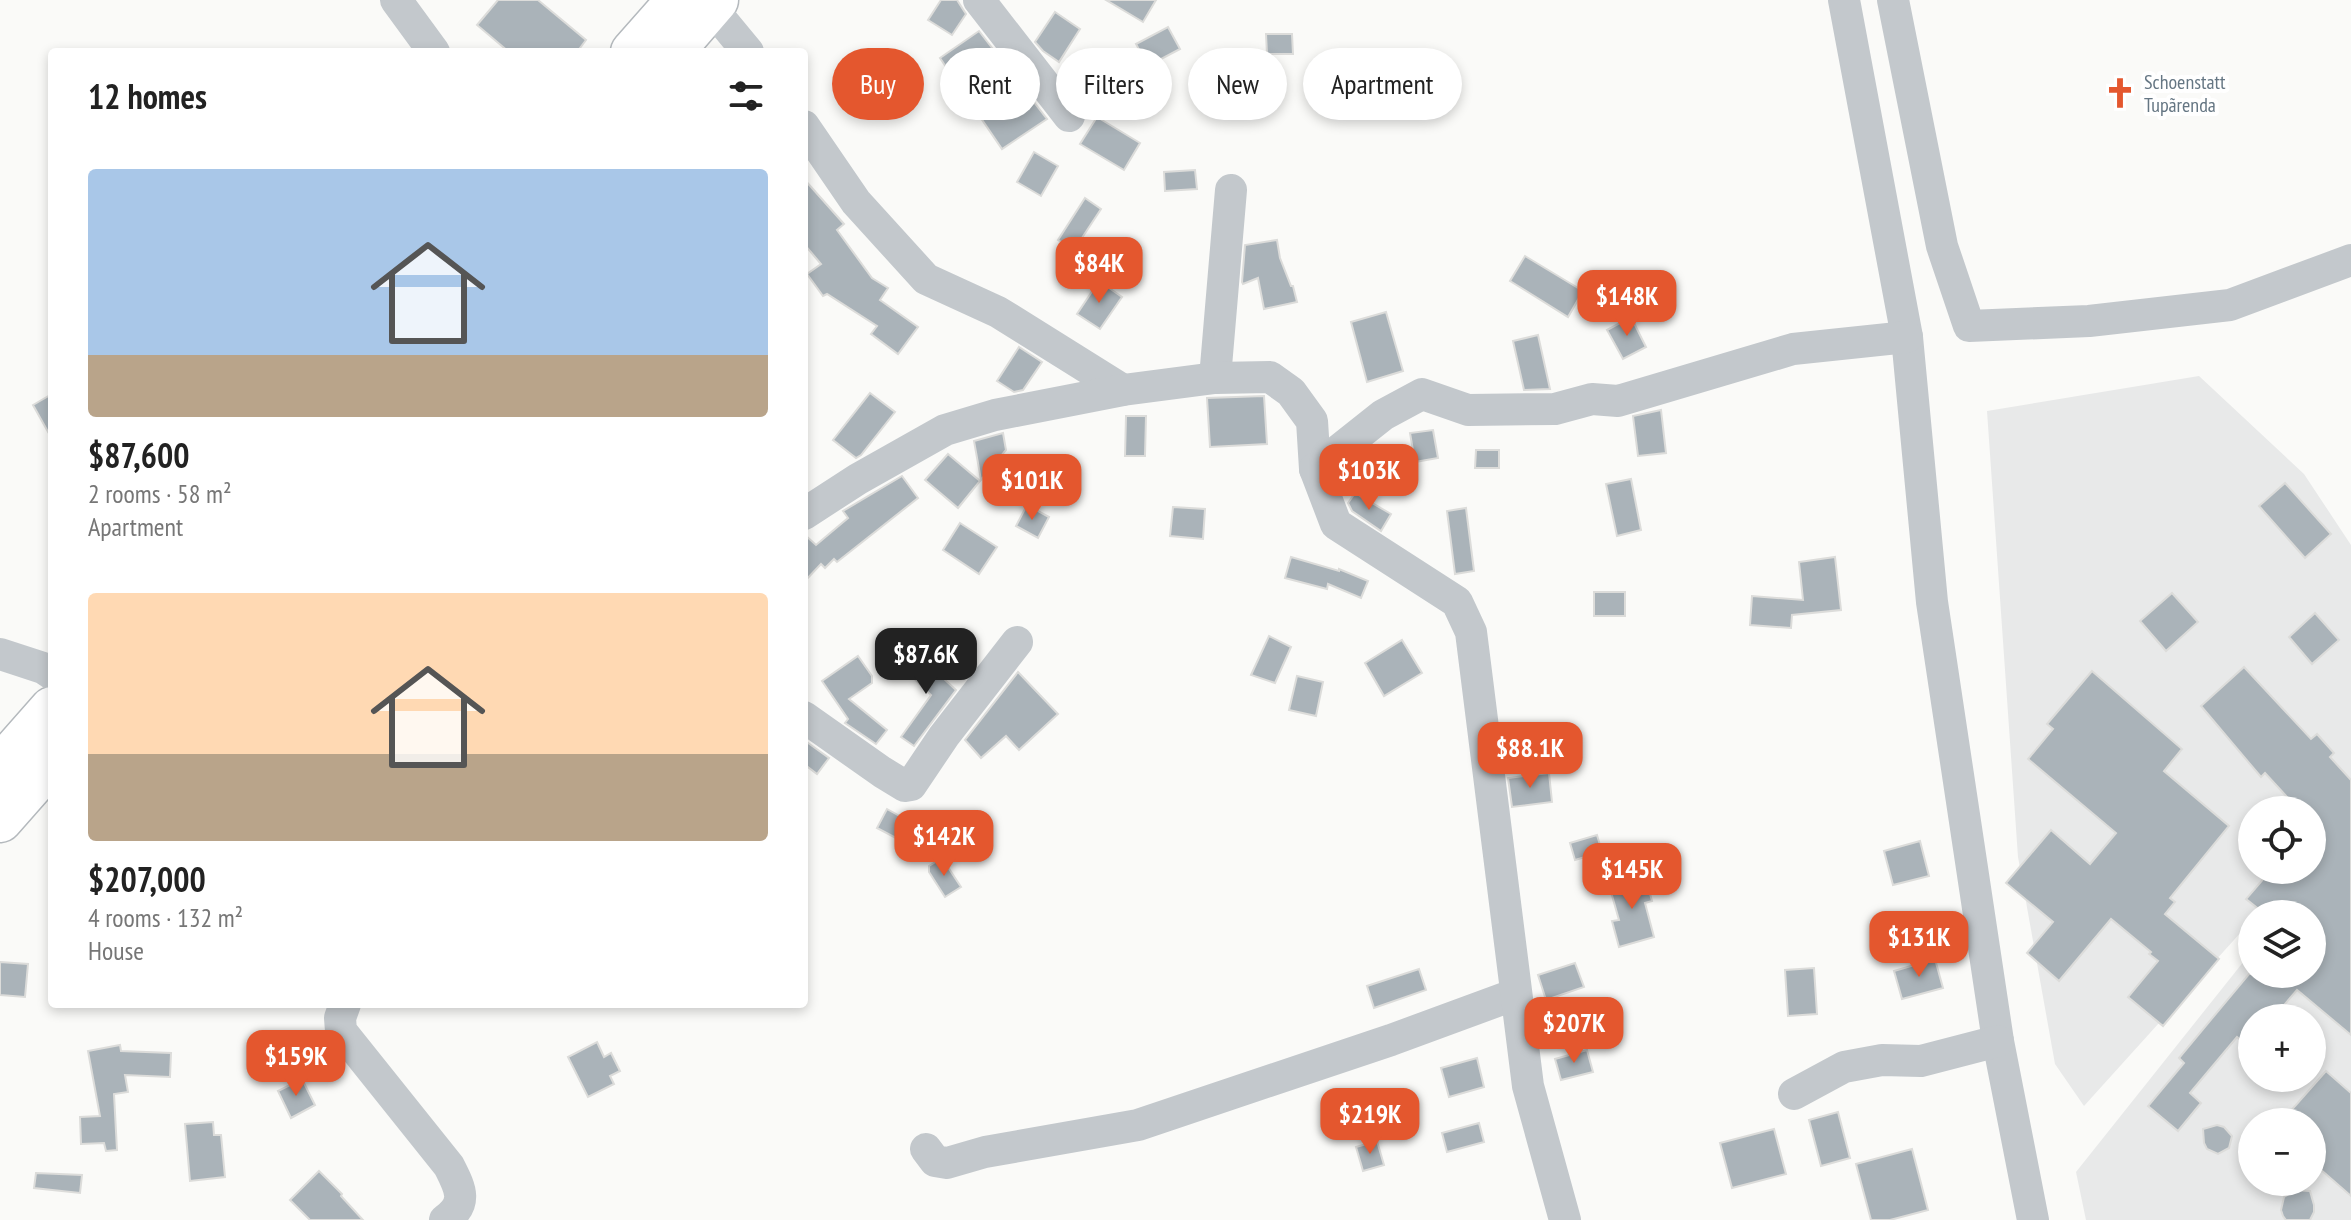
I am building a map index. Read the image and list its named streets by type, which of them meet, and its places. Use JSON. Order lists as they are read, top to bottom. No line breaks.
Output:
{"places":{"church":["Schoenstatt Tupãrenda"]},"page":{"chip":["Buy","Rent","Filters","New","Apartment"],"heading":"12 homes","list":[{"name":"$87,600","note":"2 rooms · 58 m² · Apartment"},{"name":"$207,000","note":"4 rooms · 132 m² · House"}],"price":["$84K","$148K","$103K","$101K","$87.6K","$88.1K","$142K","$145K","$131K","$207K","$159K","$219K"],"map_buttons":["+","−"]}}
